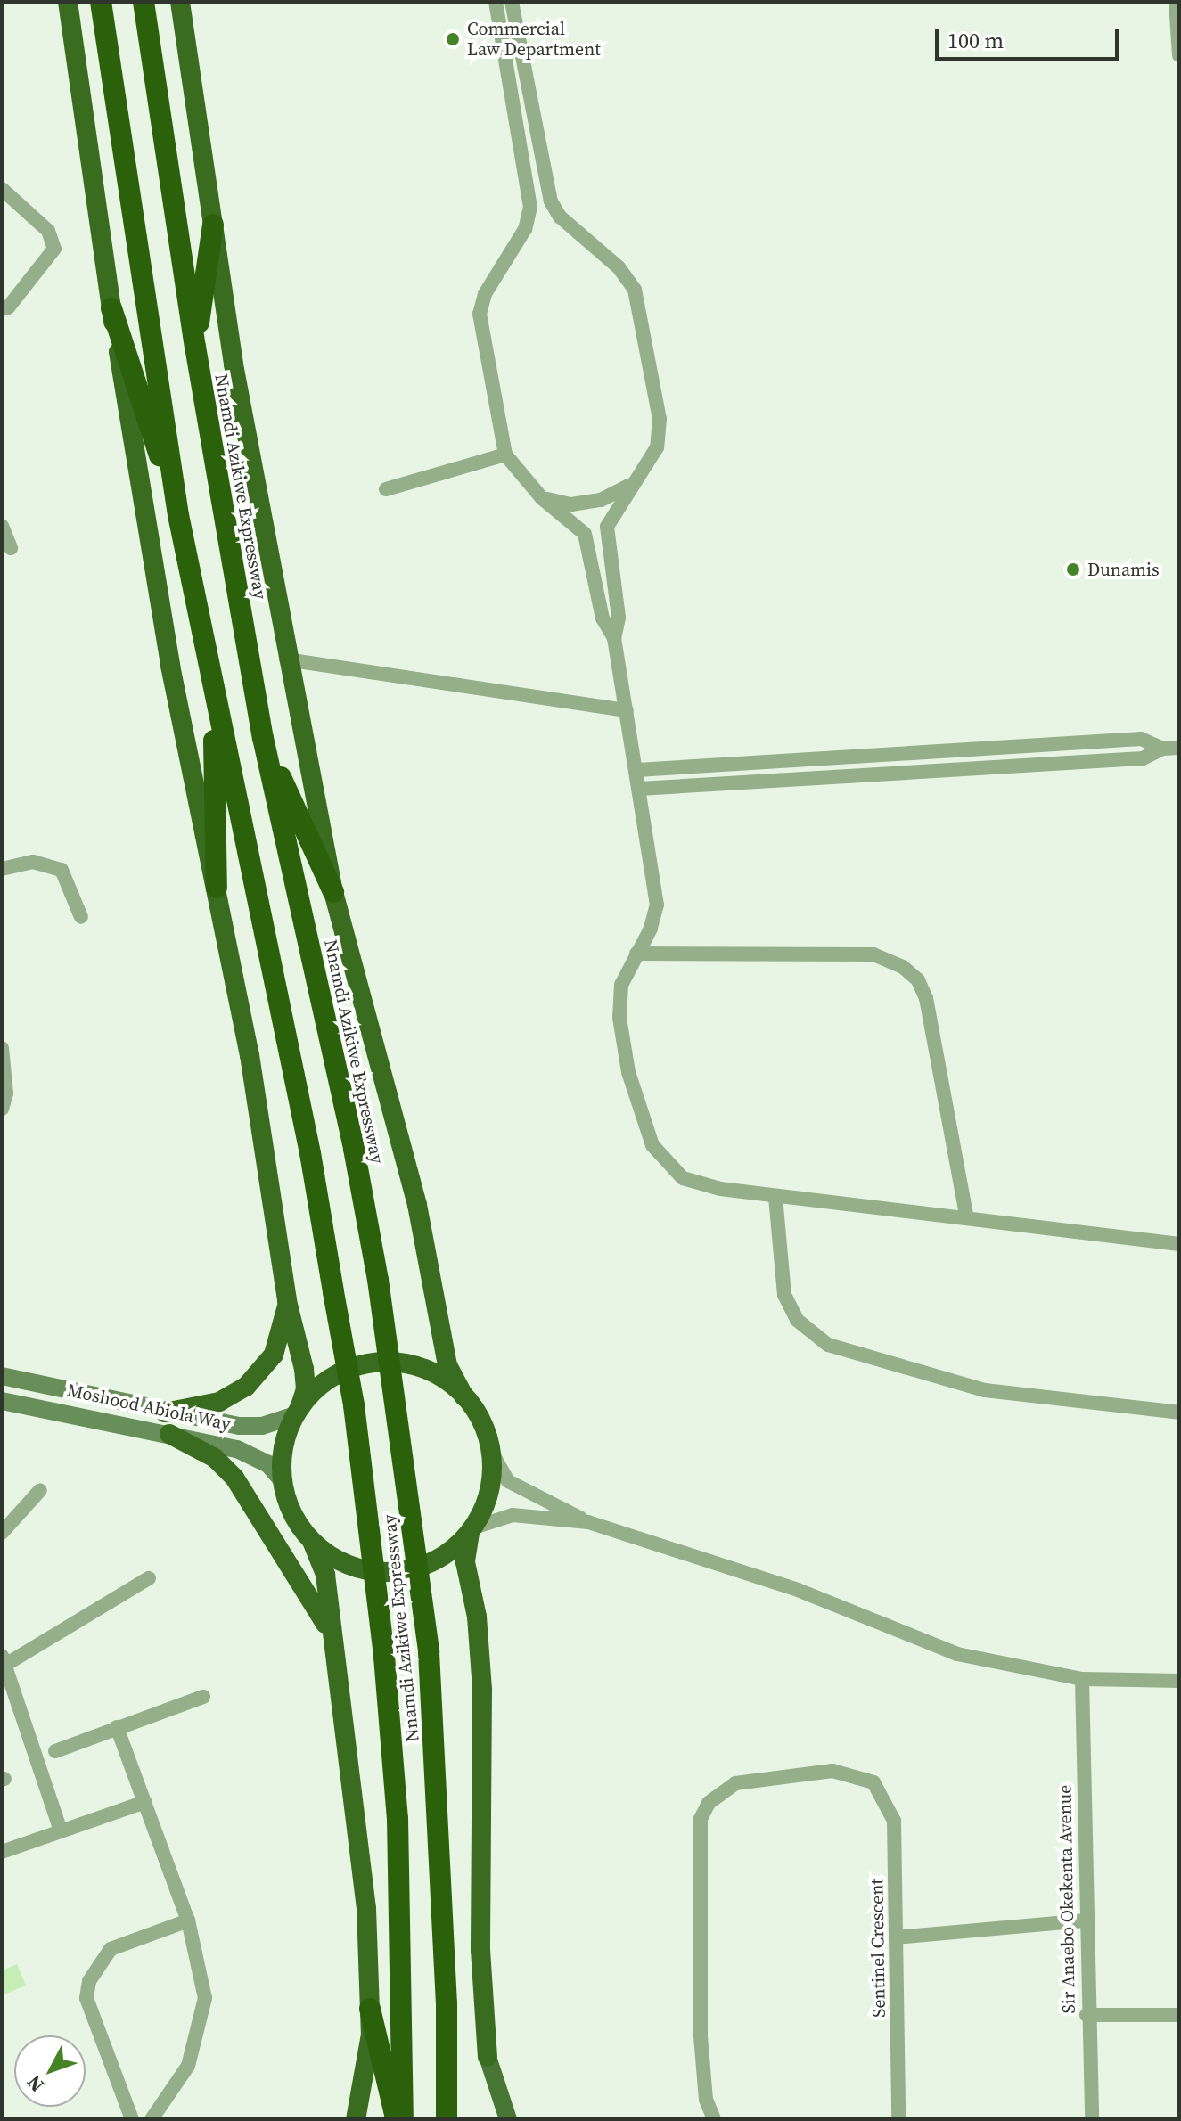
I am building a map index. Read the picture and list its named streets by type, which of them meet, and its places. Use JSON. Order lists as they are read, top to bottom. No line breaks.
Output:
{"streets":{"highway":["Nnamdi Azikiwe Expressway"],"main road":["Moshood Abiola Way"],"street":["Sir Anaebo Okekenta Avenue","Sentinel Crescent"]},"crossings":[["Nnamdi Azikiwe Expressway","Moshood Abiola Way"]],"places":["Commercial Law Department","Dunamis"],"scale_bar":"100 m","north":"bottom left"}
